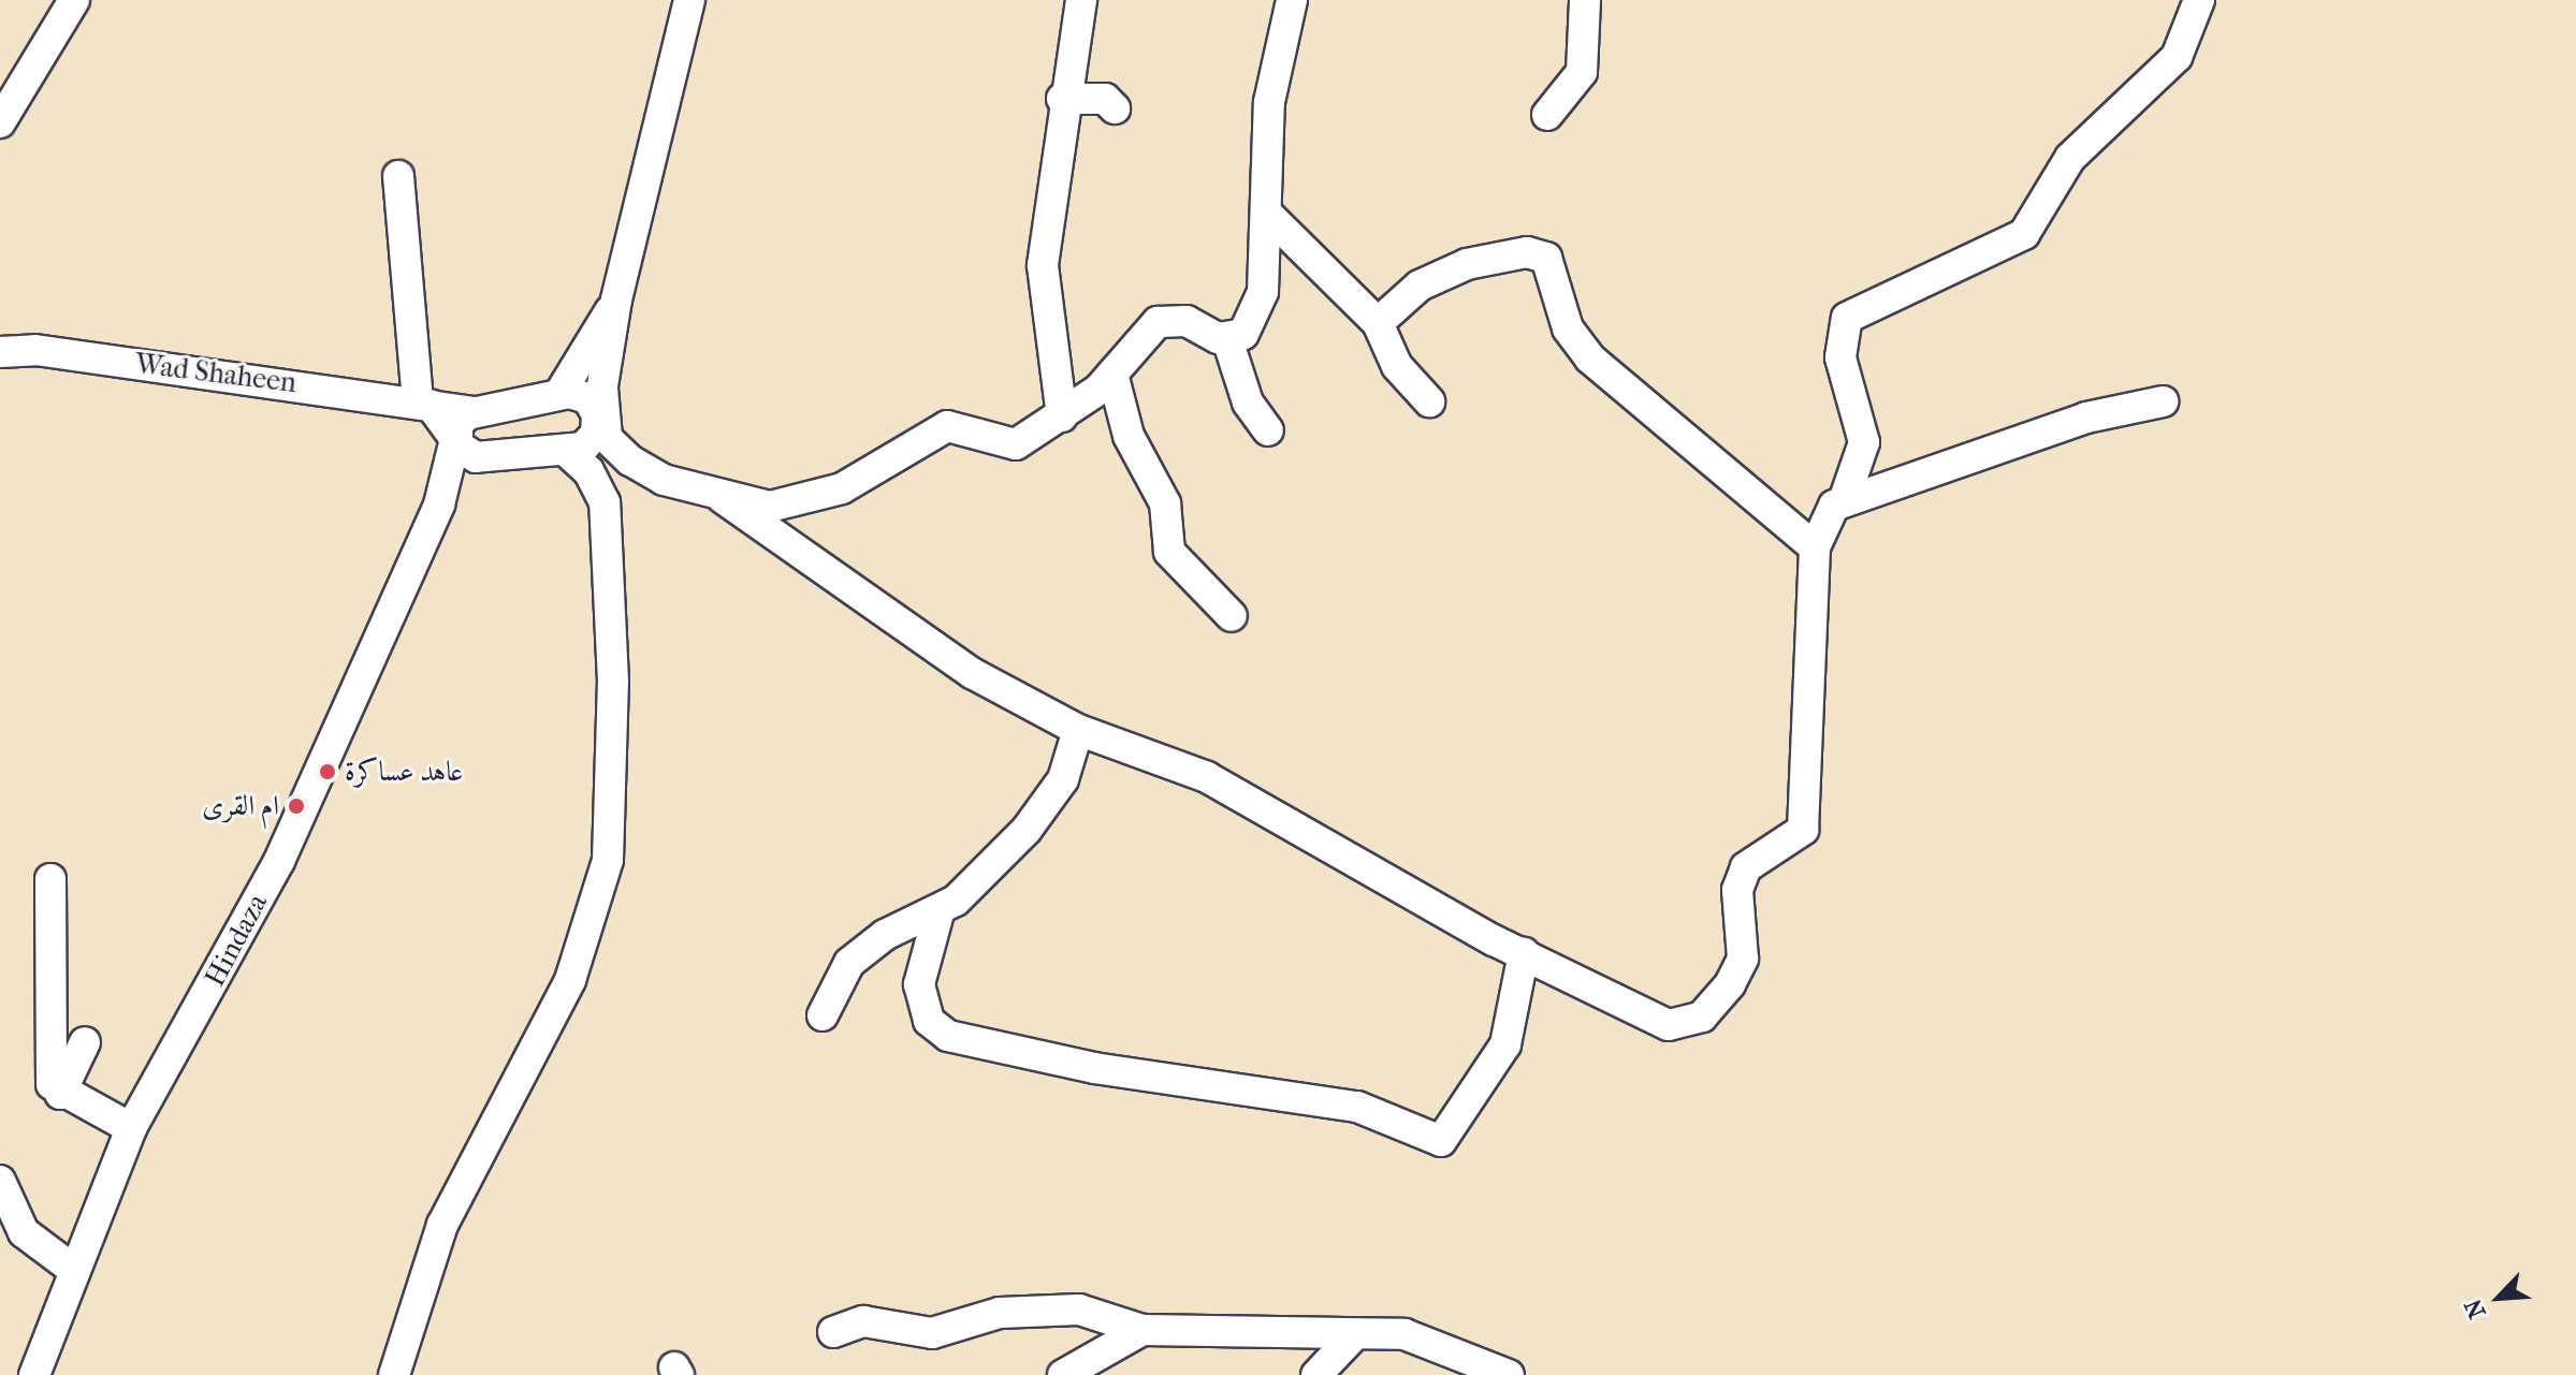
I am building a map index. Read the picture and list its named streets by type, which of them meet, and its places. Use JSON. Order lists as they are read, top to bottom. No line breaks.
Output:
{"streets":{"street":["Wad Shaheen","Hindaza"]},"places":["عاهد عساكرة","ام القرى"],"north":"bottom left"}
